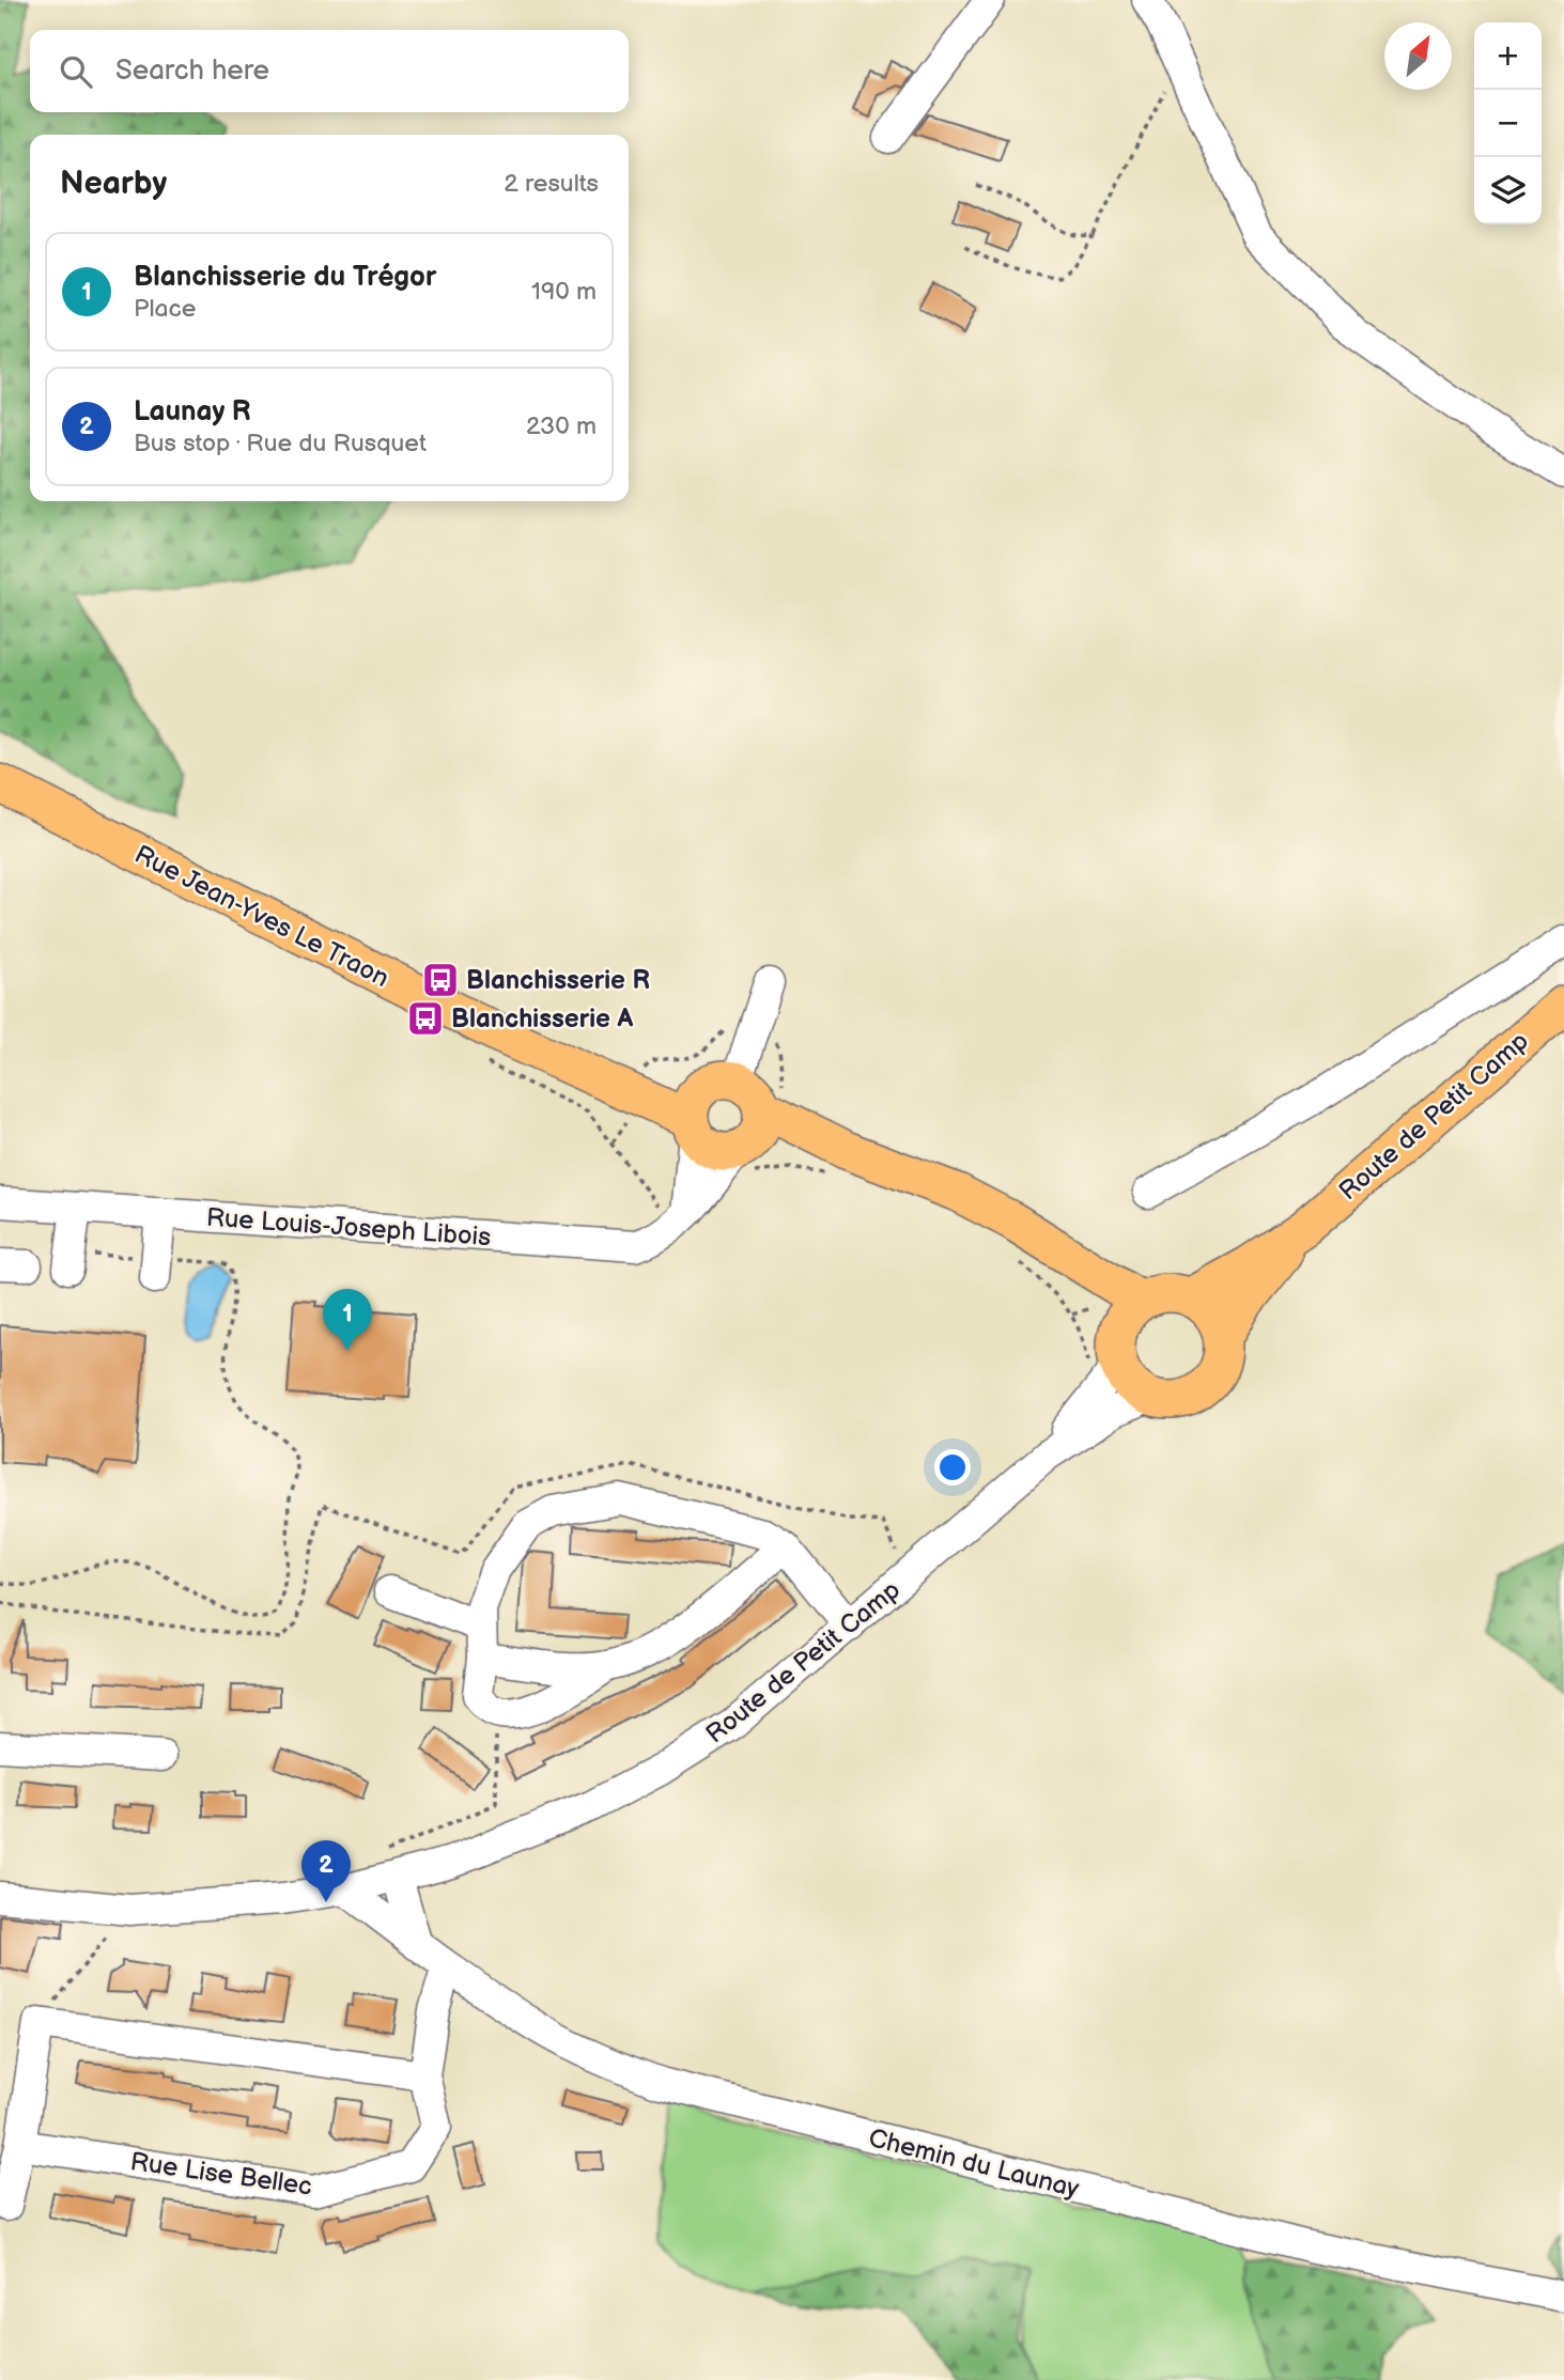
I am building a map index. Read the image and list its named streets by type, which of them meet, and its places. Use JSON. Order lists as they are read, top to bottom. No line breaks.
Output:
{"streets":{"main road":["Rue Jean-Yves Le Traon","Route de Petit Camp"],"street":["Rue Louis-Joseph Libois","Chemin du Launay","Rue Lise Bellec"]},"crossings":[["Route de Petit Camp","Chemin du Launay"]],"places":{"bus stop":["Blanchisserie R","Blanchisserie A"]},"north":"top right","page":{"map_buttons":["+","−"],"search":"Search here","heading":["Nearby","2 results"],"list":[{"mark":"1","name":"Blanchisserie du Trégor","note":"Place","value":"190 m"},{"mark":"2","name":"Launay R","note":"Bus stop · Rue du Rusquet","value":"230 m"}],"pins":["1","2"]}}
